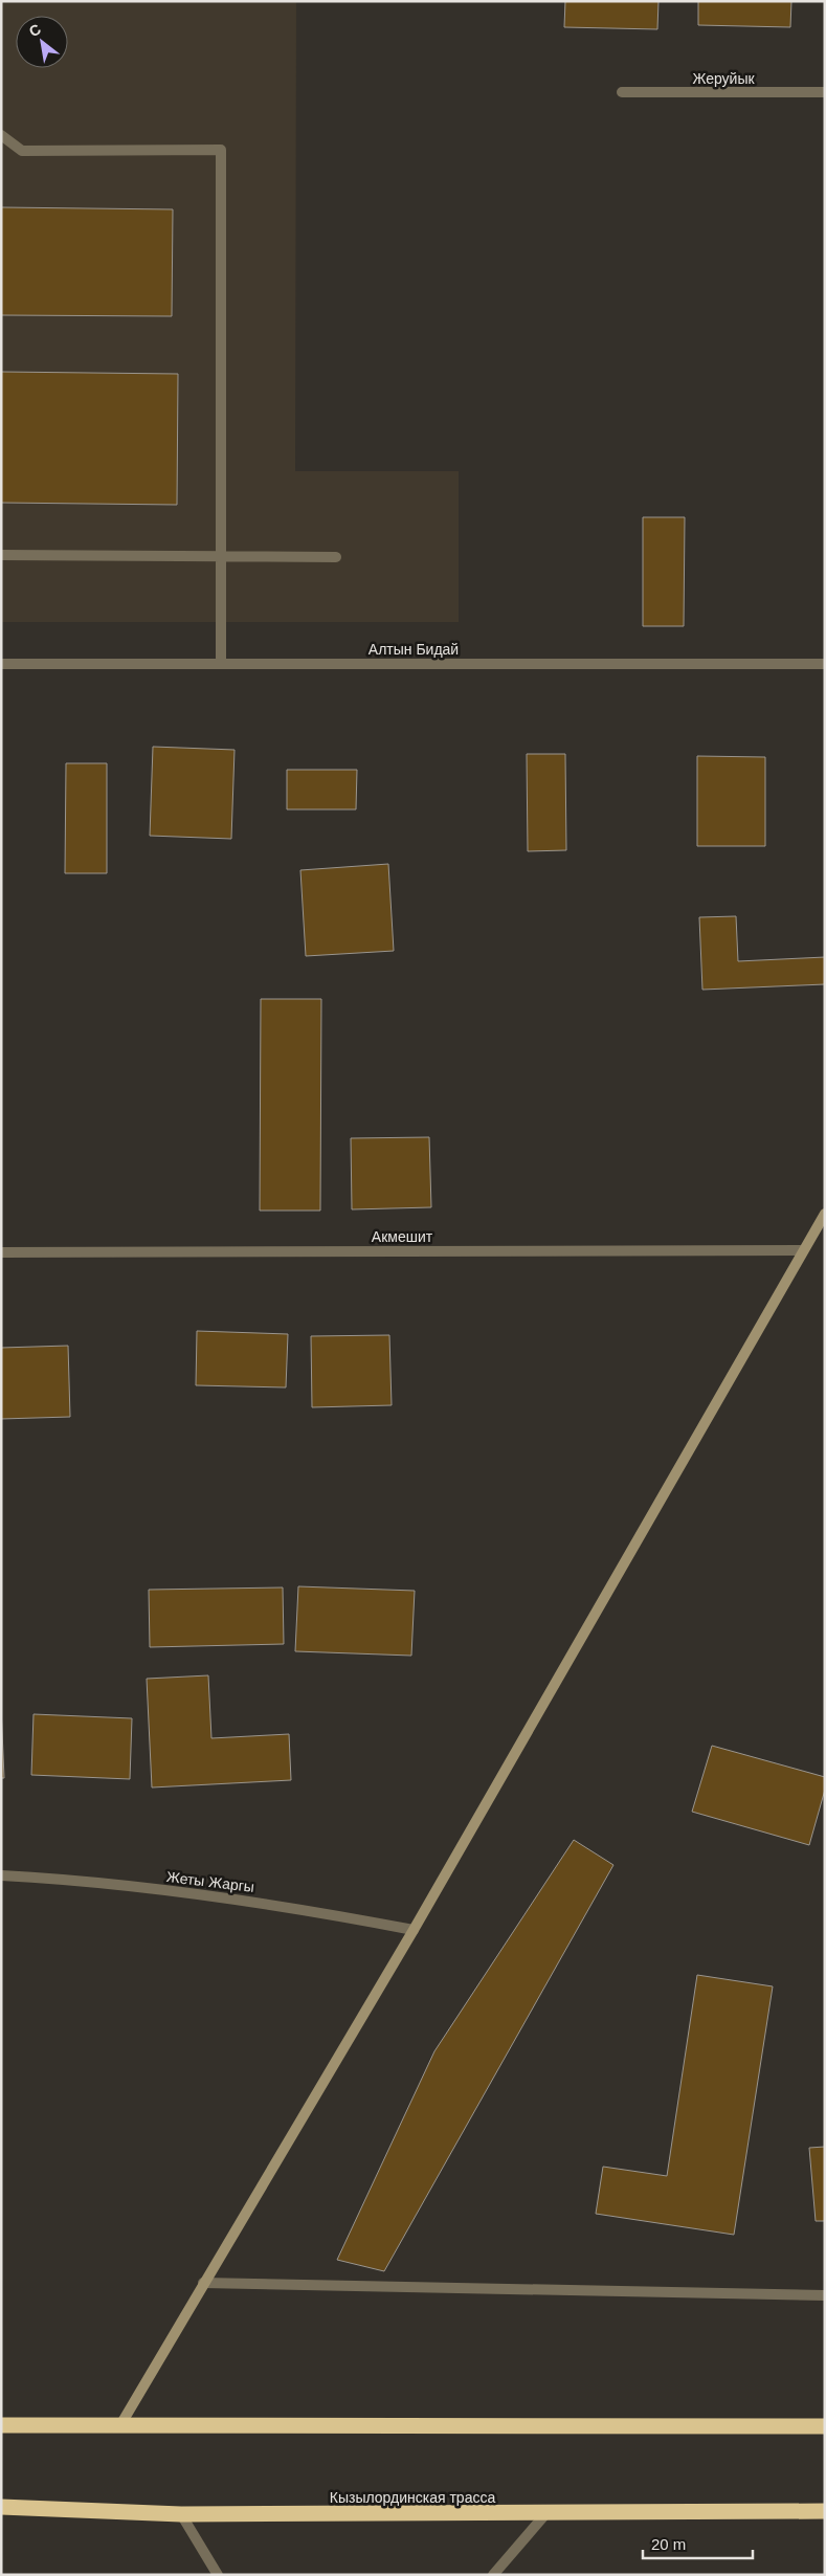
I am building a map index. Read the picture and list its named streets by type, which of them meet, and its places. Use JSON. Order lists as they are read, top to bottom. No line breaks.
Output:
{"streets":{"highway":["Кызылординская трасса"],"street":["Жеруйык","Алтын Бидай","Акмешит","Жеты Жаргы"]},"scale_bar":"20 m","north":"top left"}
